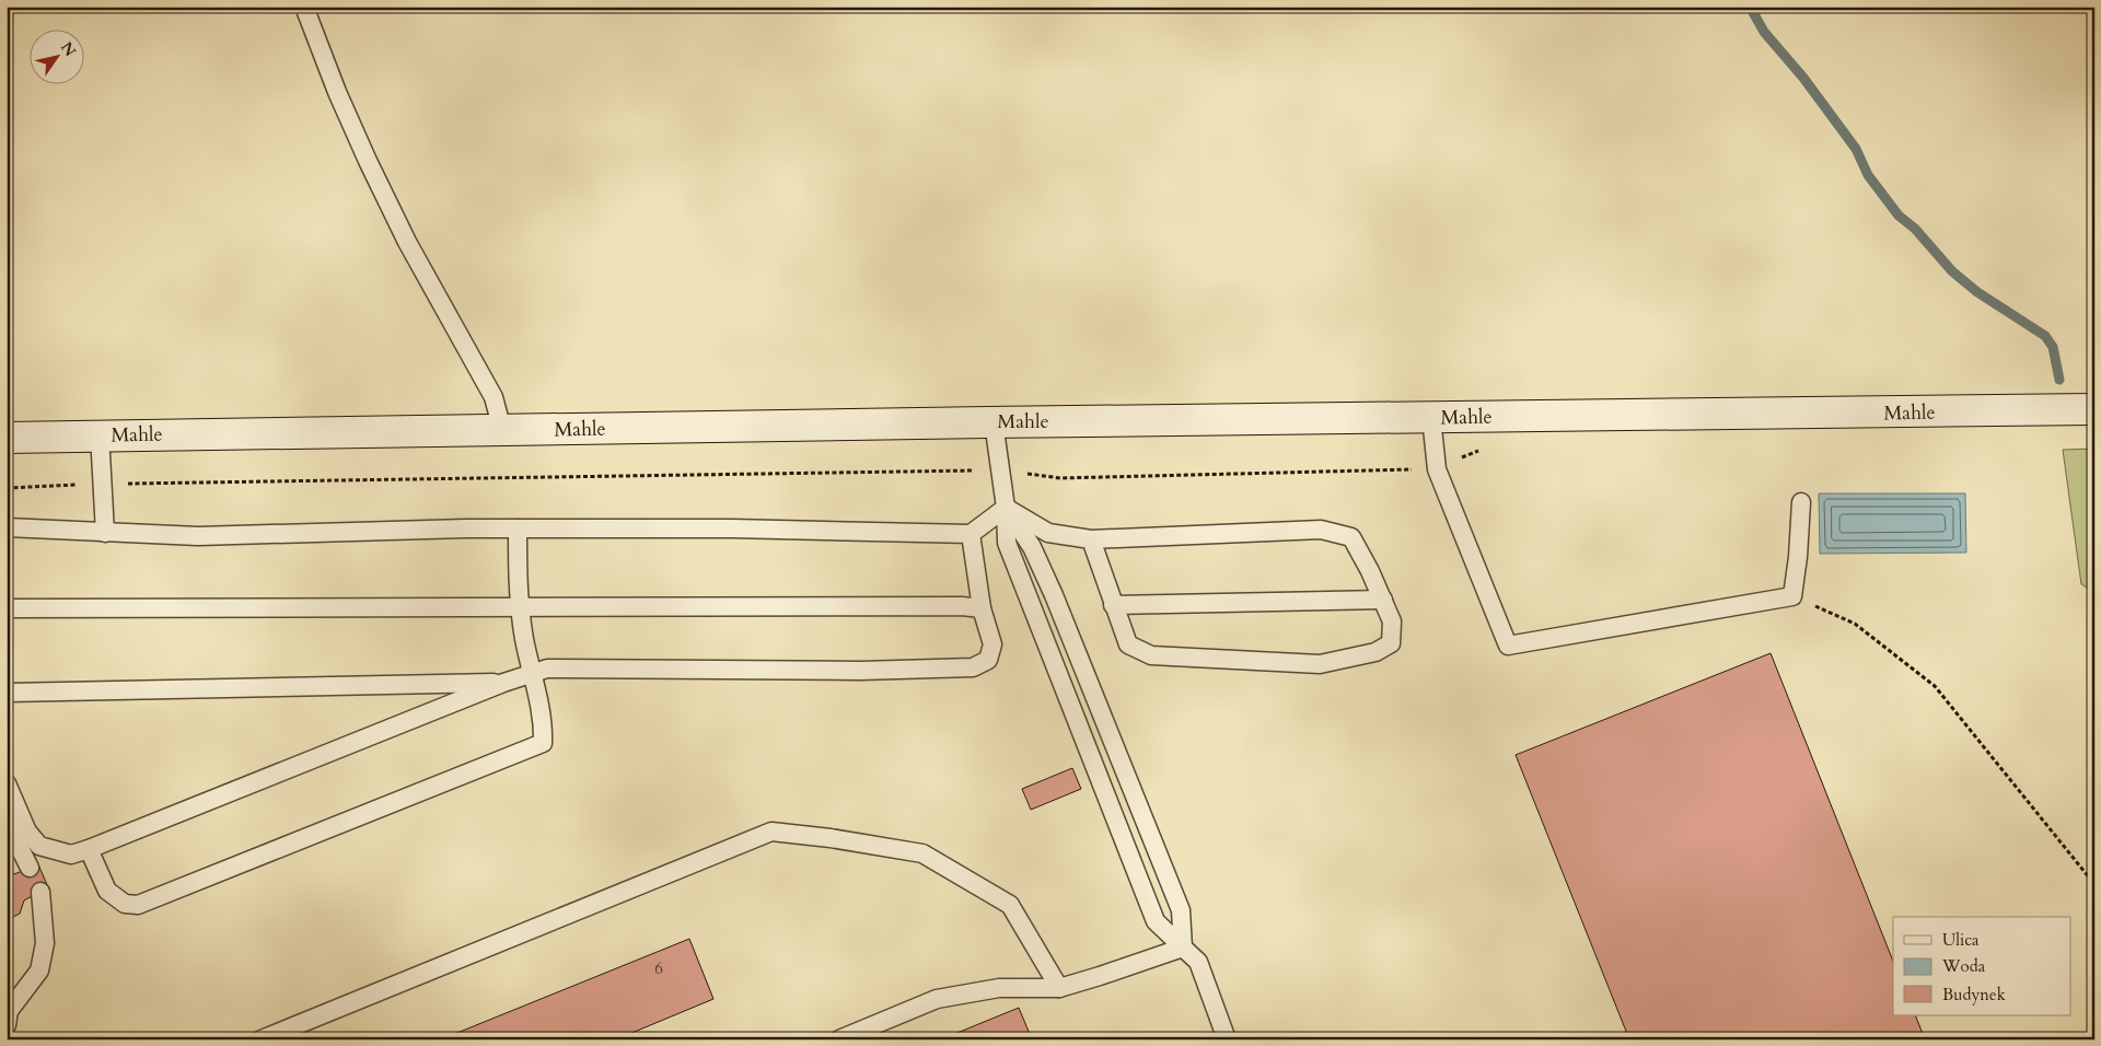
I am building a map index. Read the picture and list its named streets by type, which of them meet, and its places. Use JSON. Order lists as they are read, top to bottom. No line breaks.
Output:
{"streets":{"street":["Mahle"]},"house_numbers":["6"],"legend":["Ulica","Woda","Budynek"],"north":"top right"}
